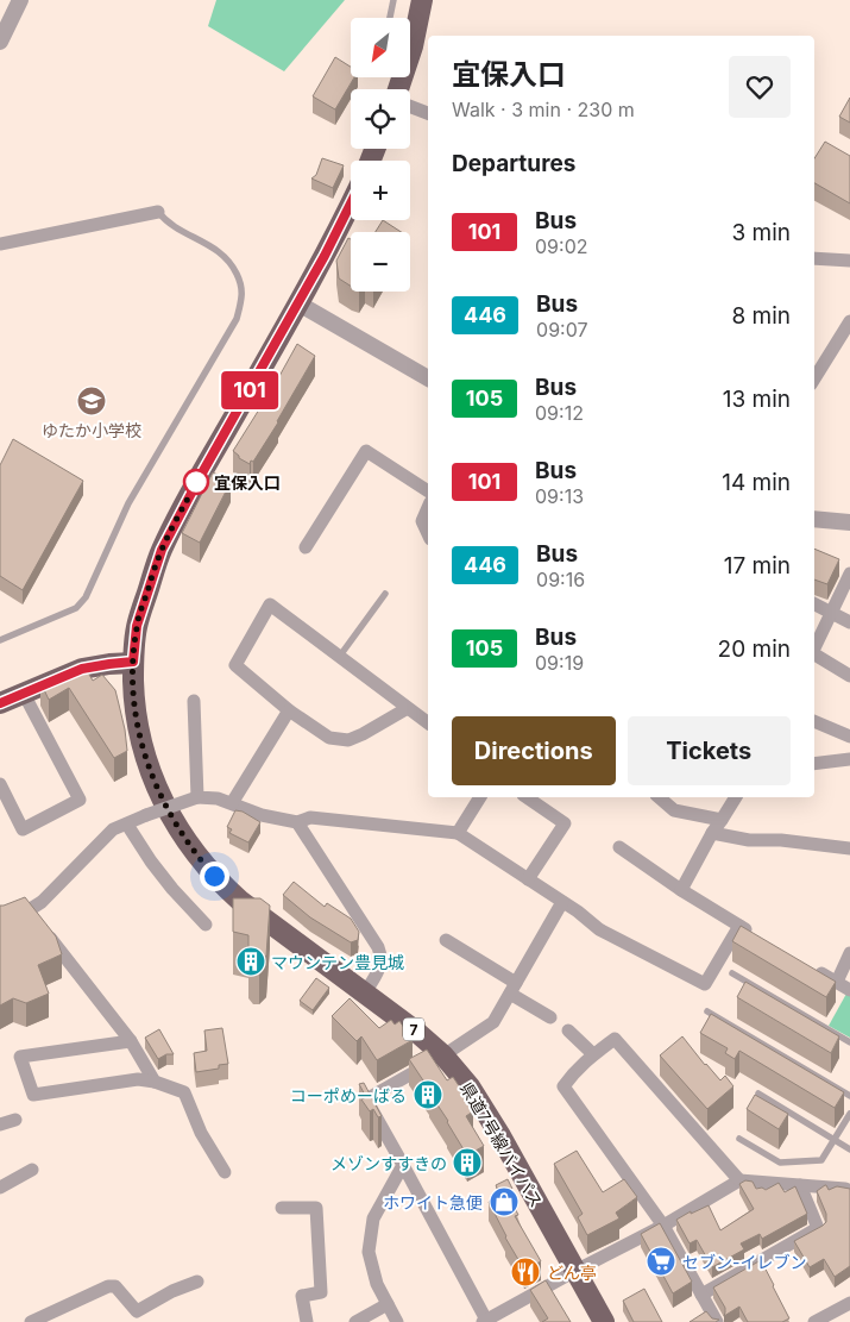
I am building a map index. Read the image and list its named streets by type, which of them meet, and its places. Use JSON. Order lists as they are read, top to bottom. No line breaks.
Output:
{"streets":{"main road":["7","県道7号線バイパス"]},"crossings":[["7","県道7号線バイパス"]],"places":{"school or university":["ゆたか小学校"],"other":["宜保入口"],"building":["マウンテン豊見城","コーポめーばる","メゾンすすきの"],"shop":["ホワイト急便"],"supermarket":["セブン-イレブン"],"restaurant":["どん亭"]},"lines":["bus line 101"],"north":"bottom left","page":{"on_map":"101","map_buttons":["+","−"],"heading":[["宜保入口","Walk · 3 min · 230 m"],"Departures"],"list":[{"mark":"101","name":"Bus","note":"09:02","value":"3 min"},{"mark":"446","name":"Bus","note":"09:07","value":"8 min"},{"mark":"105","name":"Bus","note":"09:12","value":"13 min"},{"mark":"101","name":"Bus","note":"09:13","value":"14 min"},{"mark":"446","name":"Bus","note":"09:16","value":"17 min"},{"mark":"105","name":"Bus","note":"09:19","value":"20 min"}],"buttons":["Directions","Tickets"]}}
